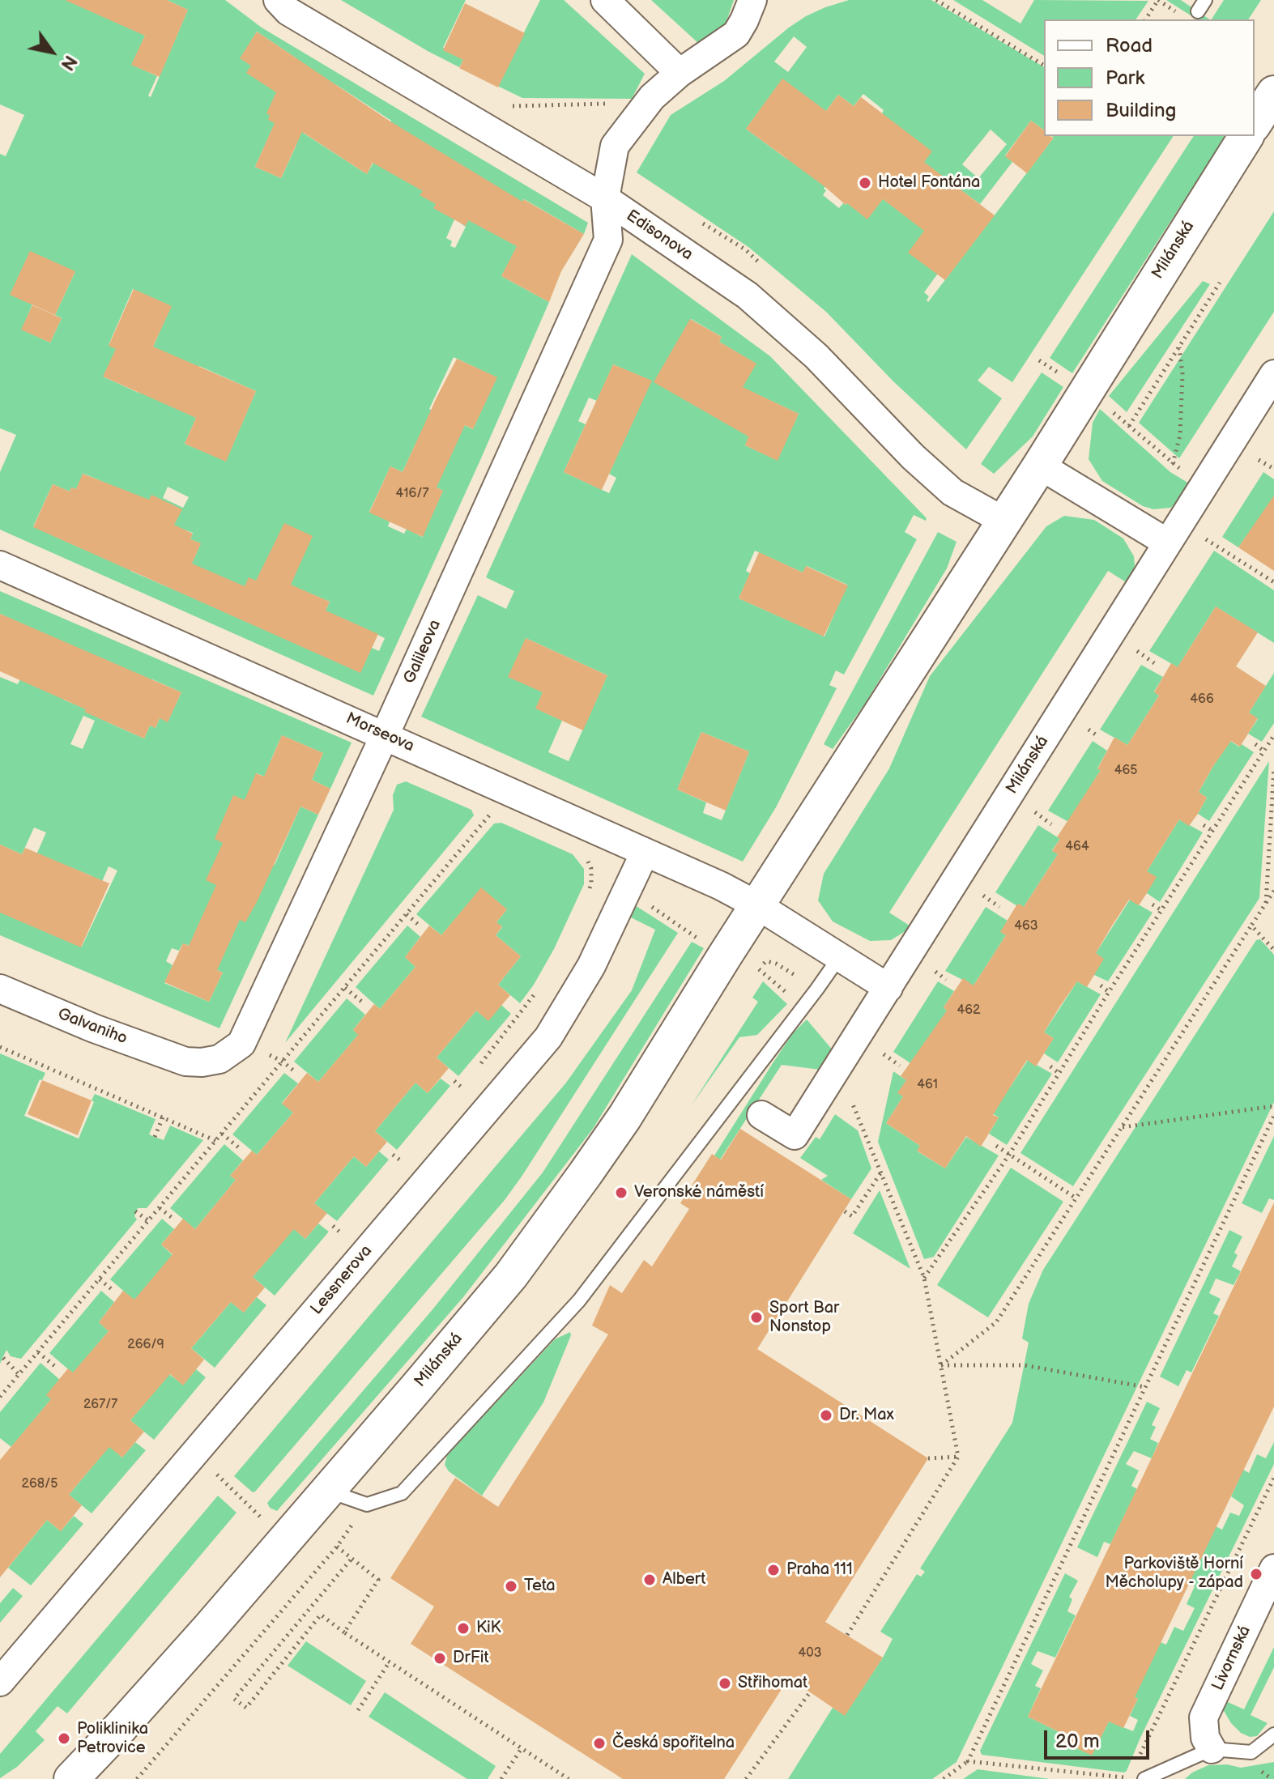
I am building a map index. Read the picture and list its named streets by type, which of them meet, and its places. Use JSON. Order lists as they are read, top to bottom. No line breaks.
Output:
{"streets":{"street":["Edisonova","Milánská","Galileova","Morseova","Galvaniho","Lessnerova","Livornská"]},"crossings":[["Edisonova","Milánská"],["Edisonova","Galileova"],["Milánská","Morseova"],["Galileova","Morseova"],["Galileova","Galvaniho"],["Morseova","Lessnerova"]],"places":["Hotel Fontána","Veronské náměstí","Sport Bar Nonstop","Dr. Max","Praha 111","Parkoviště Horní Měcholupy - západ","Albert","Teta","KiK","DrFit","Střihomat","Poliklinika Petrovice","Česká spořitelna"],"house_numbers":["416/7","466","465","464","463","462","461","266/9","267/7","268/5","403"],"legend":["Road","Park","Building"],"scale_bar":"20 m","north":"bottom right"}
